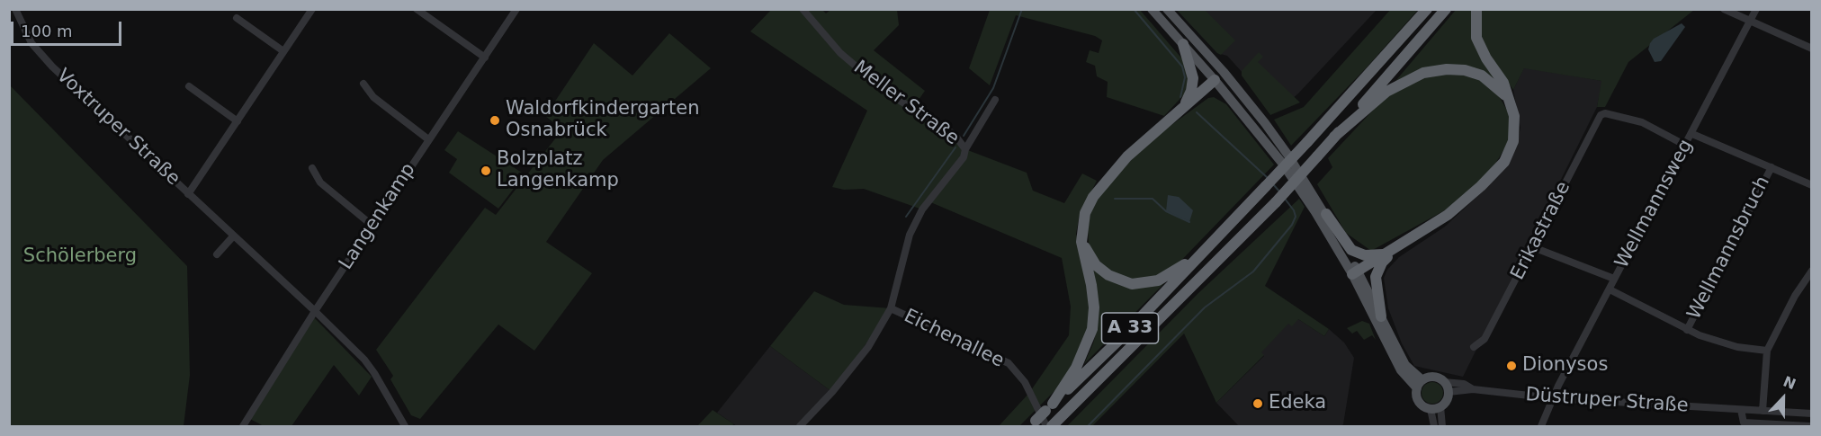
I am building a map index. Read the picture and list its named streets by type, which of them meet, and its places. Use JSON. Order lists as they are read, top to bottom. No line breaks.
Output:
{"streets":{"highway":["A 33"],"street":["Meller Straße","Voxtruper Straße","Wellmannsweg","Langenkamp","Erikastraße","Wellmannsbruch","Eichenallee","Düstruper Straße"]},"crossings":[["Voxtruper Straße","Langenkamp"],["Wellmannsweg","Erikastraße"],["Wellmannsweg","Düstruper Straße"],["A 33","Eichenallee"]],"parks":["Schölerberg"],"places":["Waldorfkindergarten Osnabrück","Bolzplatz Langenkamp","Dionysos","Edeka"],"scale_bar":"100 m","north":"top"}
